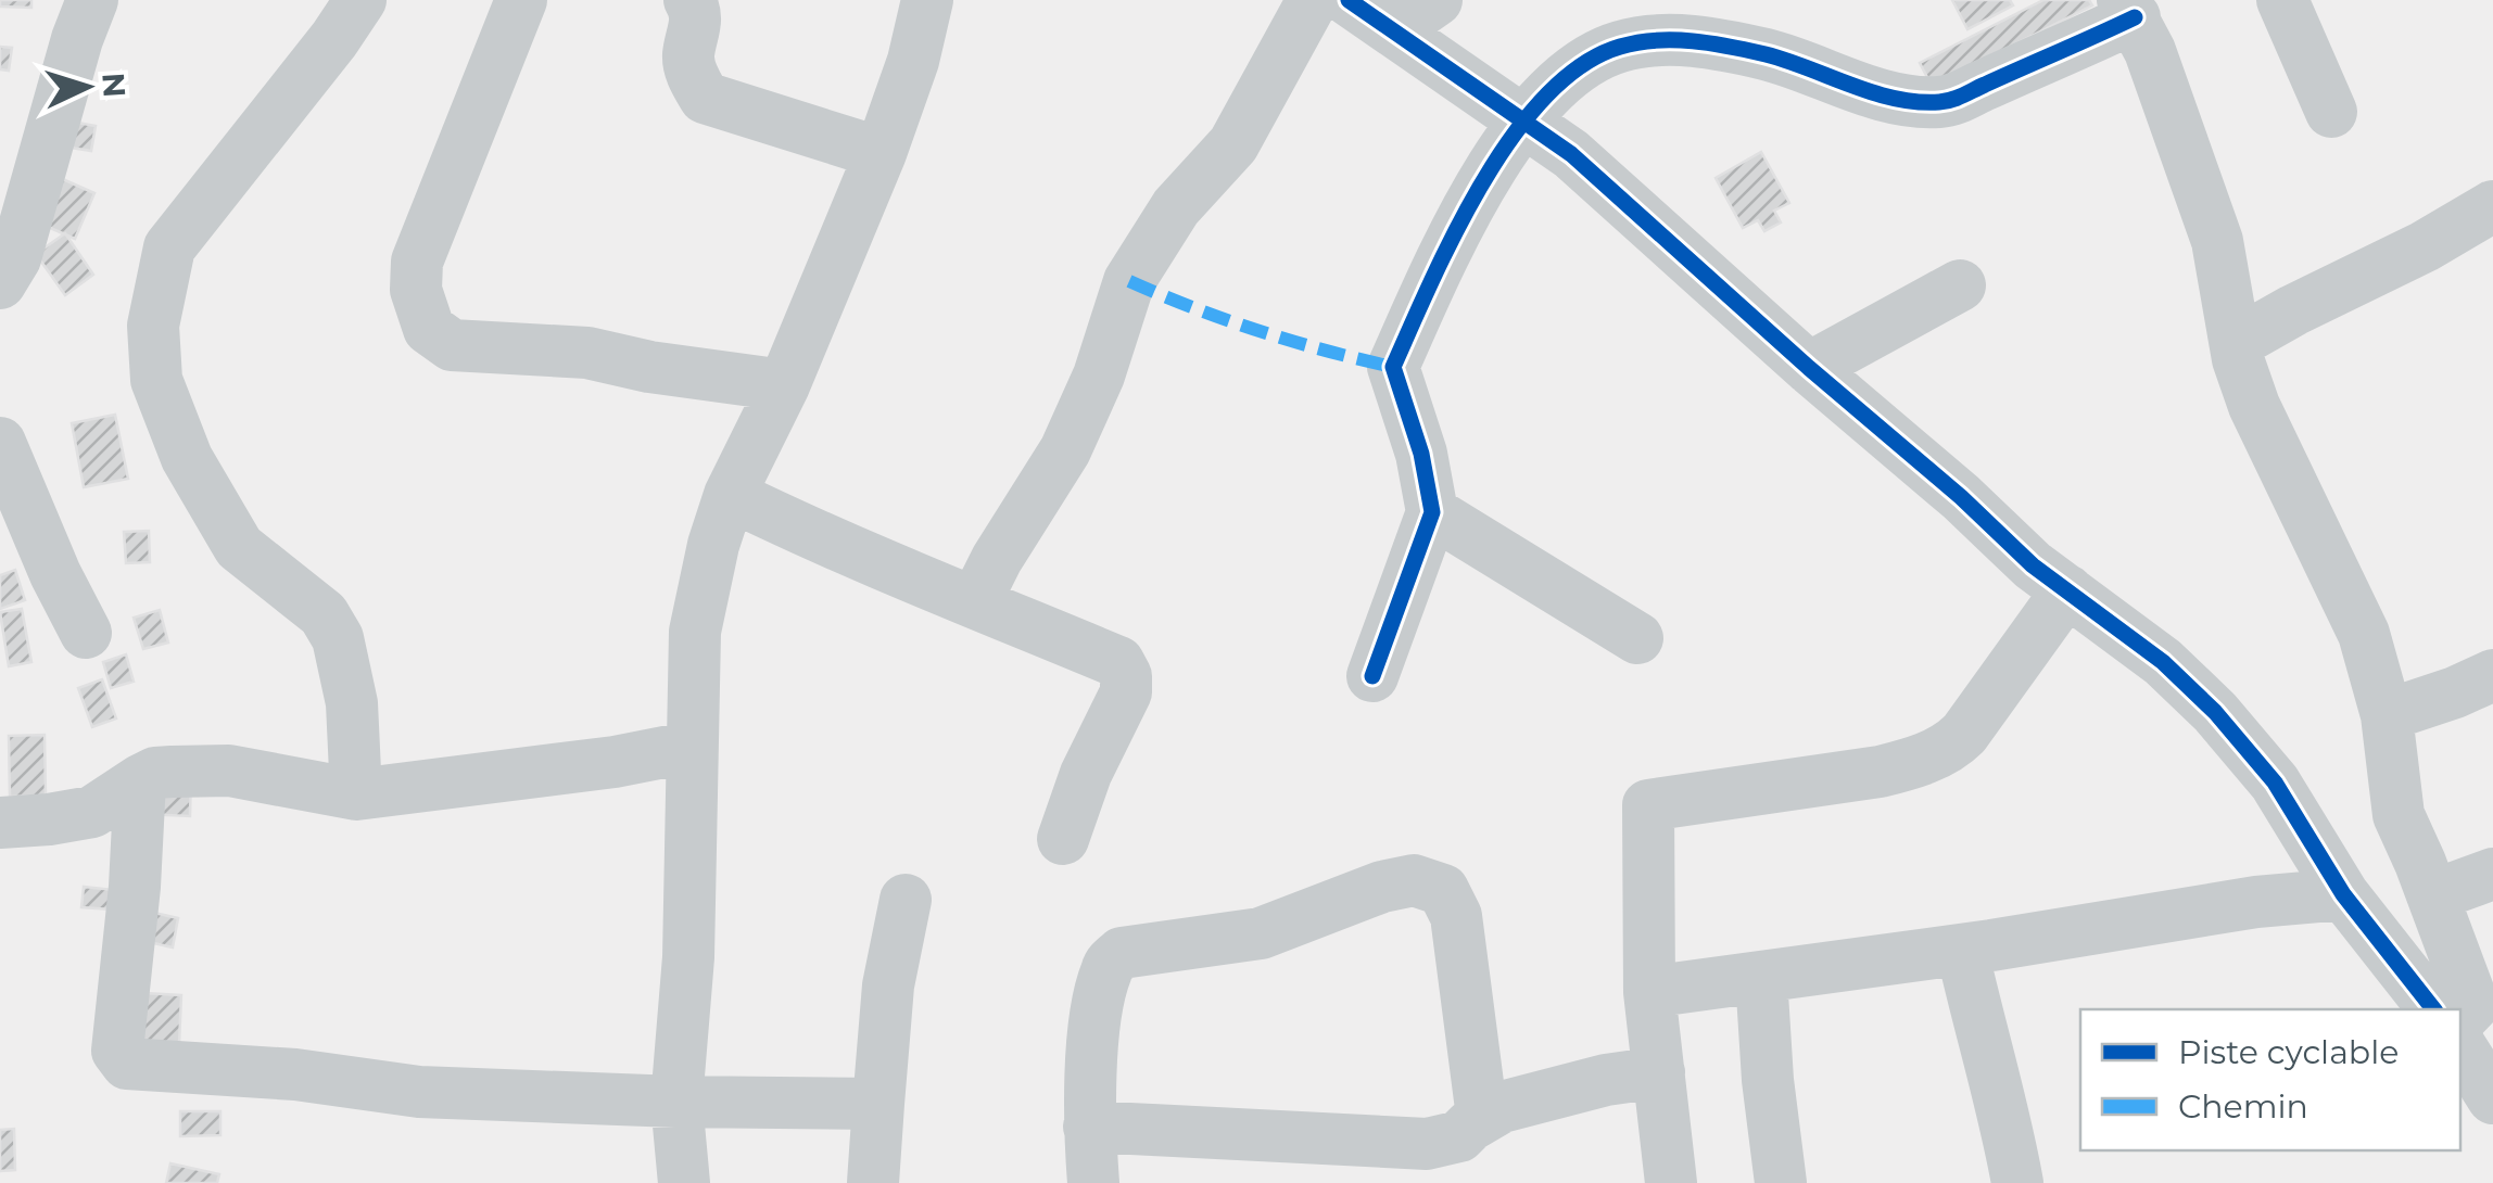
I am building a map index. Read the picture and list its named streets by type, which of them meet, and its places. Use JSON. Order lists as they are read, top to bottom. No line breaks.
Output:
{"legend":["Piste cyclable","Chemin"],"north":"right"}
